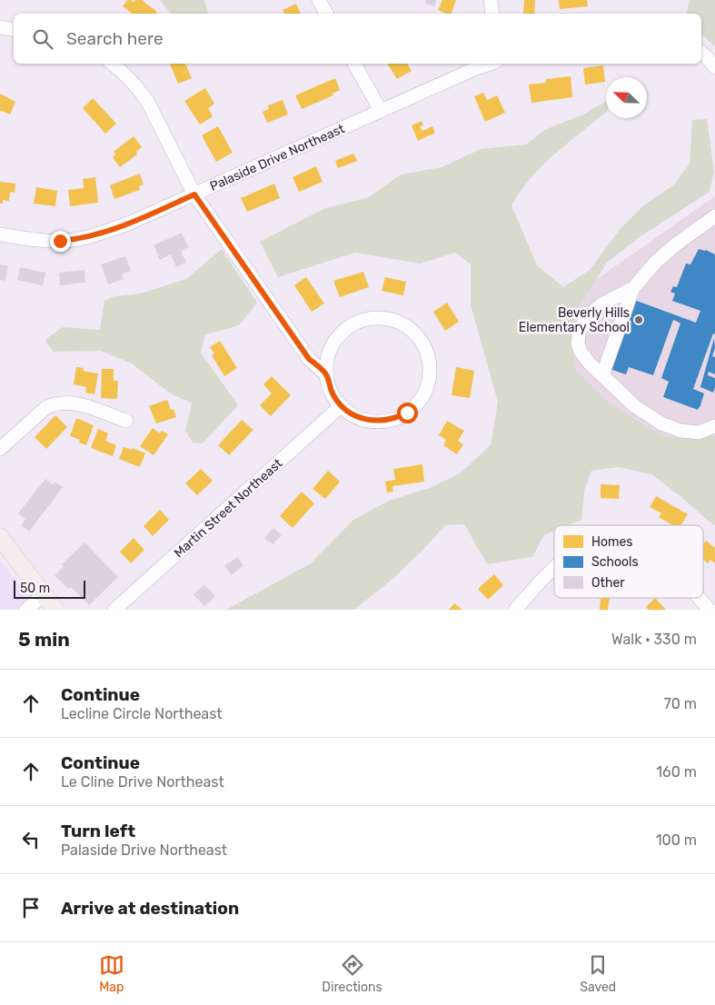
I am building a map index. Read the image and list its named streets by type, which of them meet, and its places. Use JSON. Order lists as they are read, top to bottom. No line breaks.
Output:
{"streets":{"street":["Palaside Drive Northeast","Martin Street Northeast"]},"places":["Beverly Hills Elementary School"],"legend":["Homes","Schools","Other"],"scale_bar":"50 m","north":"top left","page":{"search":"Search here","scale":"50 m","heading":["5 min","Walk · 330 m"],"list":[["Continue","Lecline Circle Northeast","70 m"],["Continue","Le Cline Drive Northeast","160 m"],["Turn left","Palaside Drive Northeast","100 m"],"Arrive at destination"],"nav":["Map","Directions","Saved"]}}
